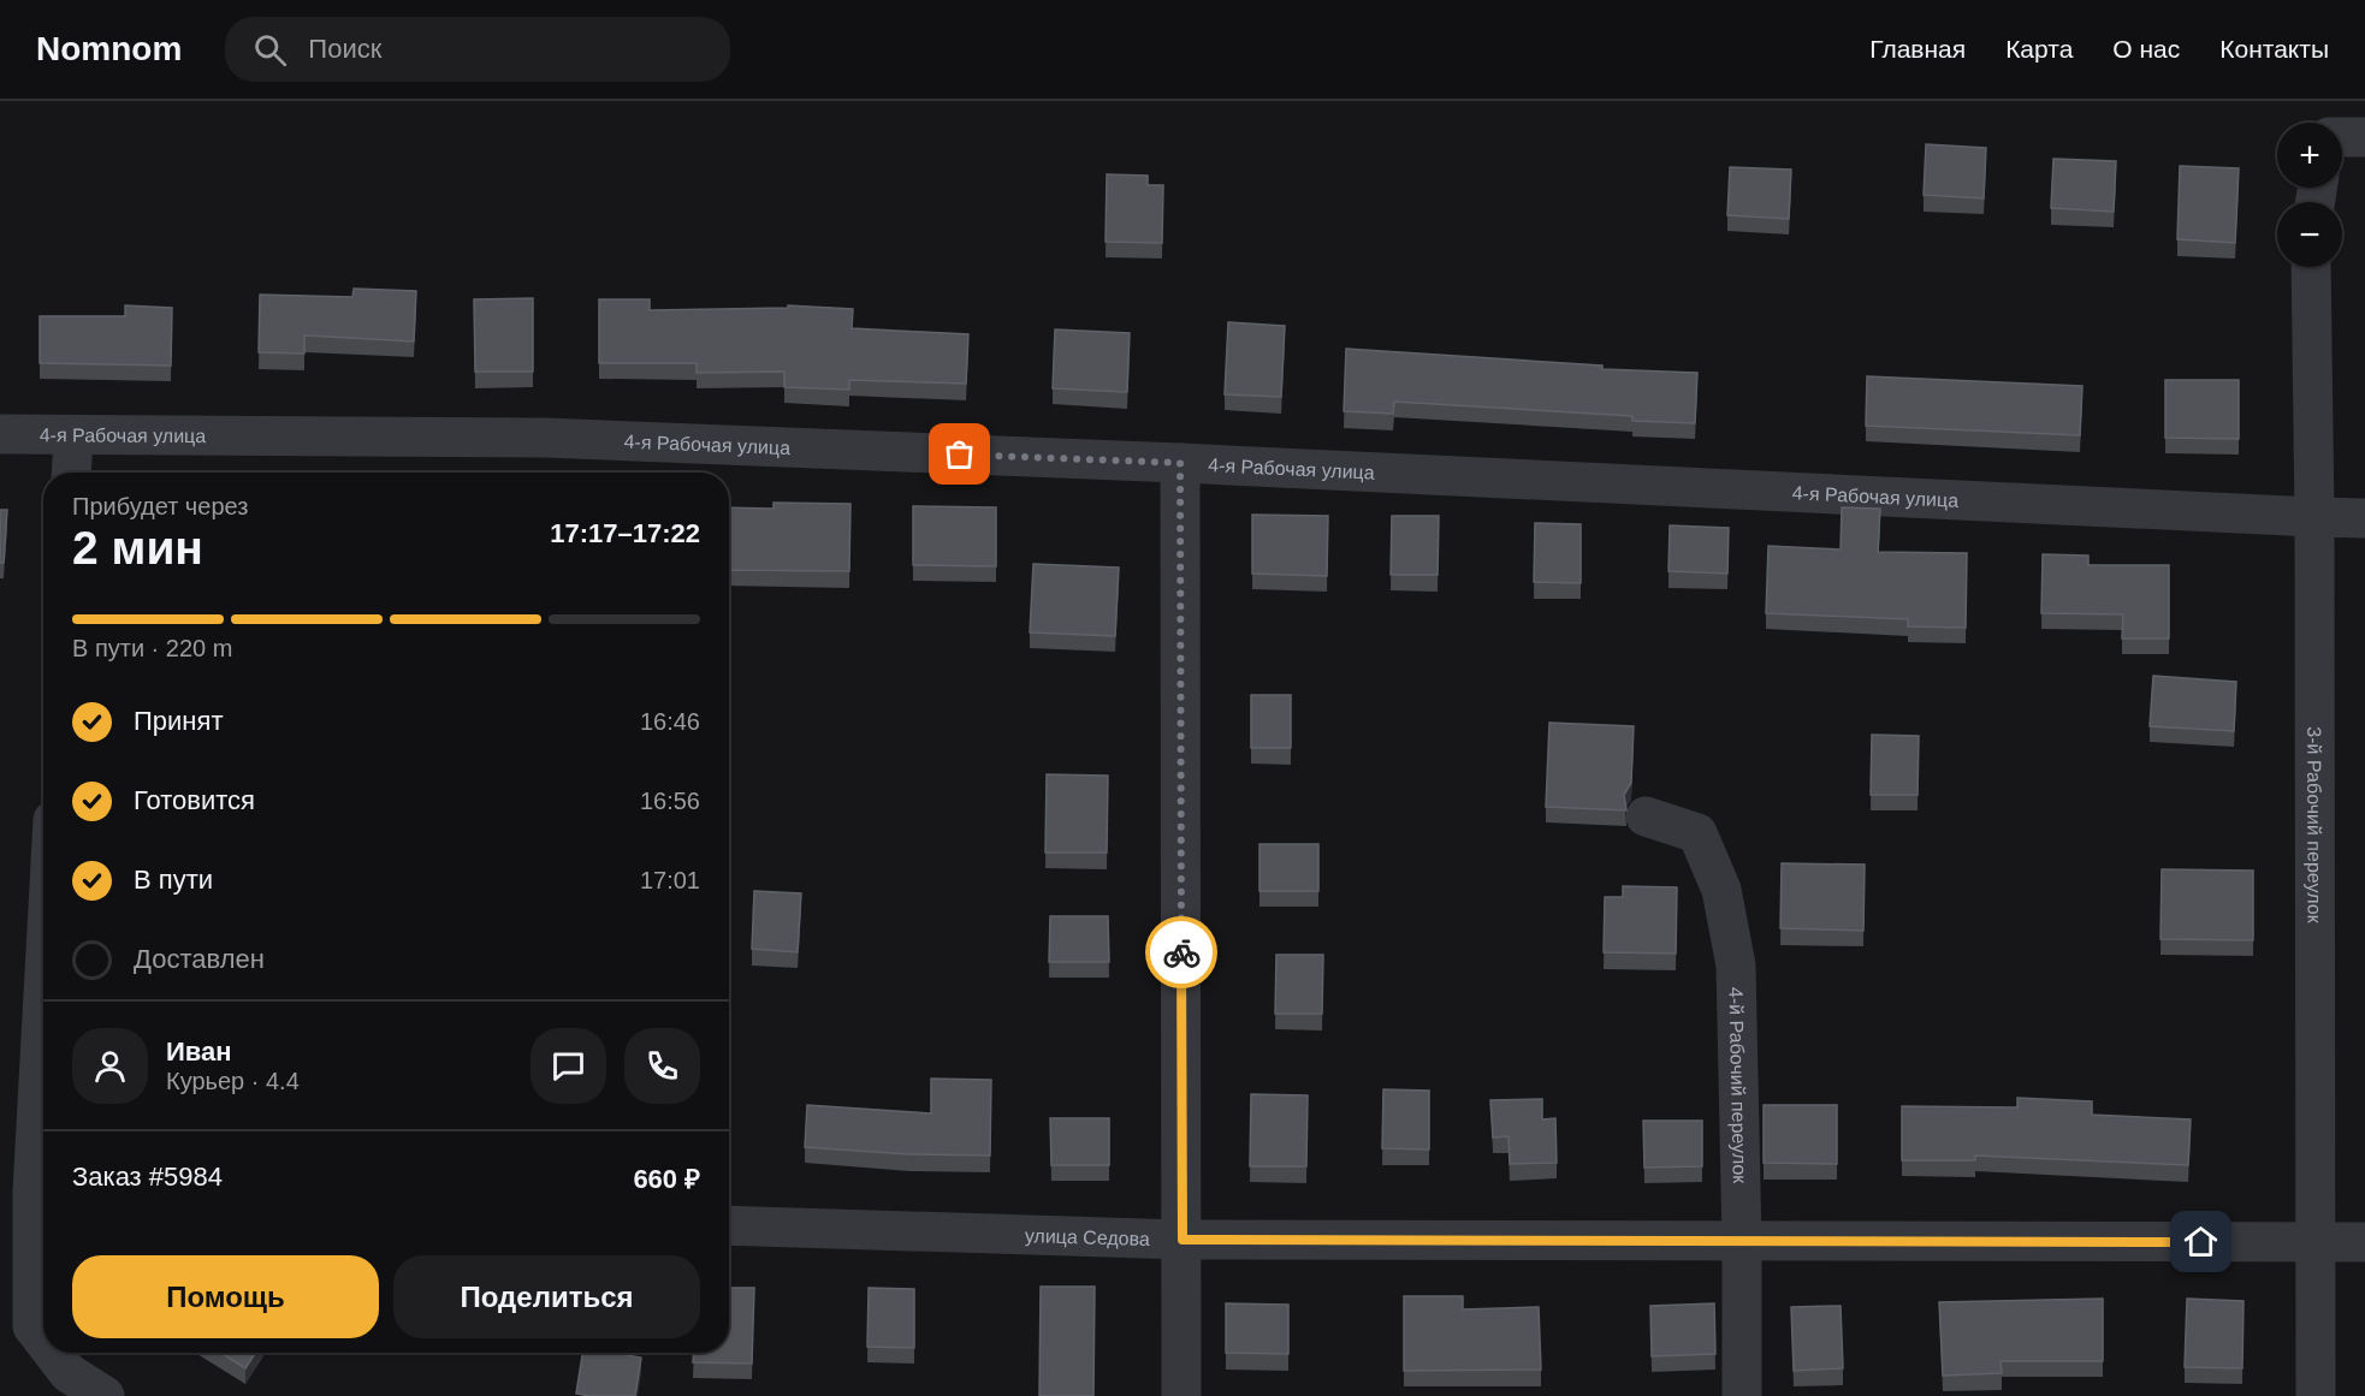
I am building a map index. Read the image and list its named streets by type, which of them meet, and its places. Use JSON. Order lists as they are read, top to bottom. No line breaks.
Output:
{"streets":{"street":["4-я Рабочая улица","3-й Рабочий переулок","4-й Рабочий переулок","улица Седова"]},"crossings":[["4-я Рабочая улица","3-й Рабочий переулок"],["3-й Рабочий переулок","улица Седова"],["4-й Рабочий переулок","улица Седова"]],"page":{"header":"Nomnom","search":"Поиск","nav":["Главная","Карта","О нас","Контакты"],"map_buttons":["+","−"],"heading":["2 мин","Прибудет через","17:17–17:22"],"panel":["Иван","Курьер · 4.4","Заказ #5984","660 ₽"],"bar":"В пути · 220 m","list":[["Принят","16:46"],["Готовится","16:56"],["В пути","17:01"],"Доставлен"],"buttons":["Помощь","Поделиться"]}}
